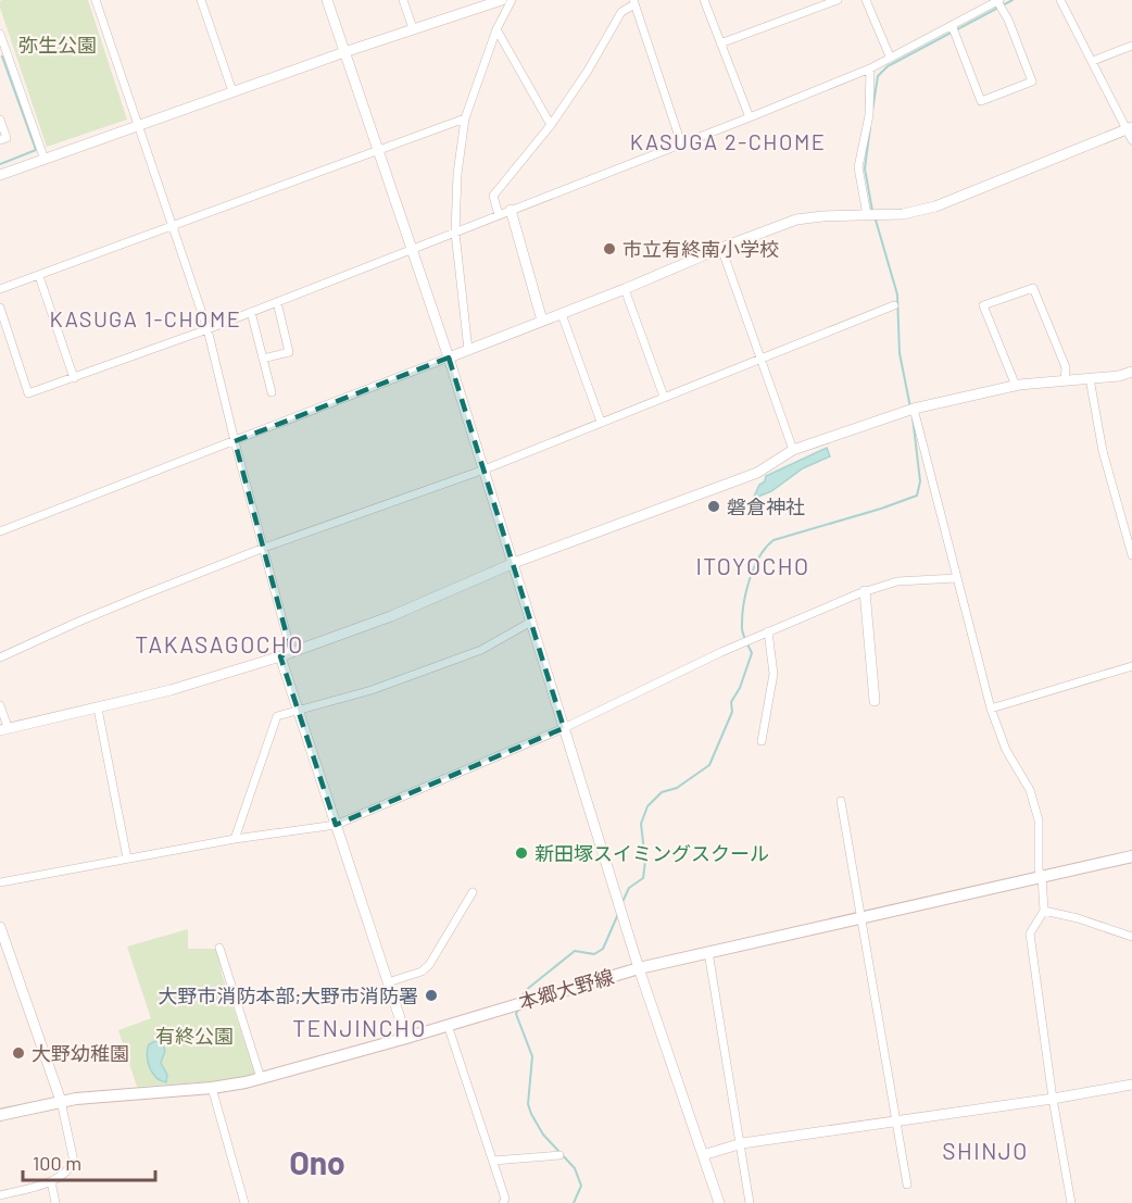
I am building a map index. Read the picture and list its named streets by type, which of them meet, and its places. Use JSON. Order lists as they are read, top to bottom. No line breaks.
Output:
{"streets":{"main road":["本郷大野線"]},"districts":["KASUGA 2-CHOME","KASUGA 1-CHOME","ITOYOCHO","TAKASAGOCHO","TENJINCHO","SHINJO","Ono"],"parks":["弥生公園","有終公園"],"places":["市立有終南小学校","磐倉神社","新田塚スイミングスクール","大野市消防本部;大野市消防署","大野幼稚園"],"scale_bar":"100 m"}
